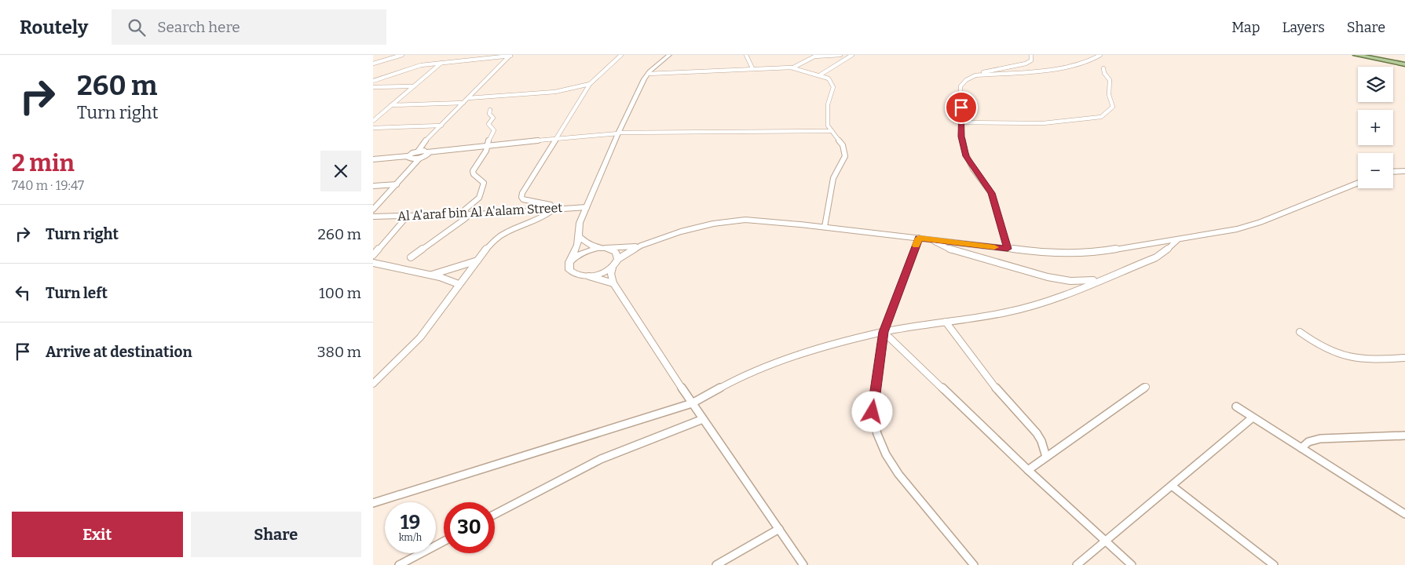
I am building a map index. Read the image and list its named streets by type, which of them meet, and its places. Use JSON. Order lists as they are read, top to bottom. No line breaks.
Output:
{"streets":{"street":["Al A'araf bin Al A'alam Street"]},"page":{"header":"Routely","search":"Search here","nav":["Map","Layers","Share"],"turn":["260 m","Turn right"],"map_buttons":["+","−"],"heading":["2 min","740 m · 19:47"],"list":[{"name":"Turn right","value":"260 m"},{"name":"Turn left","value":"100 m"},{"name":"Arrive at destination","value":"380 m"}],"speed":"19 km/h","limit":"30","buttons":["Exit","Share"]}}
